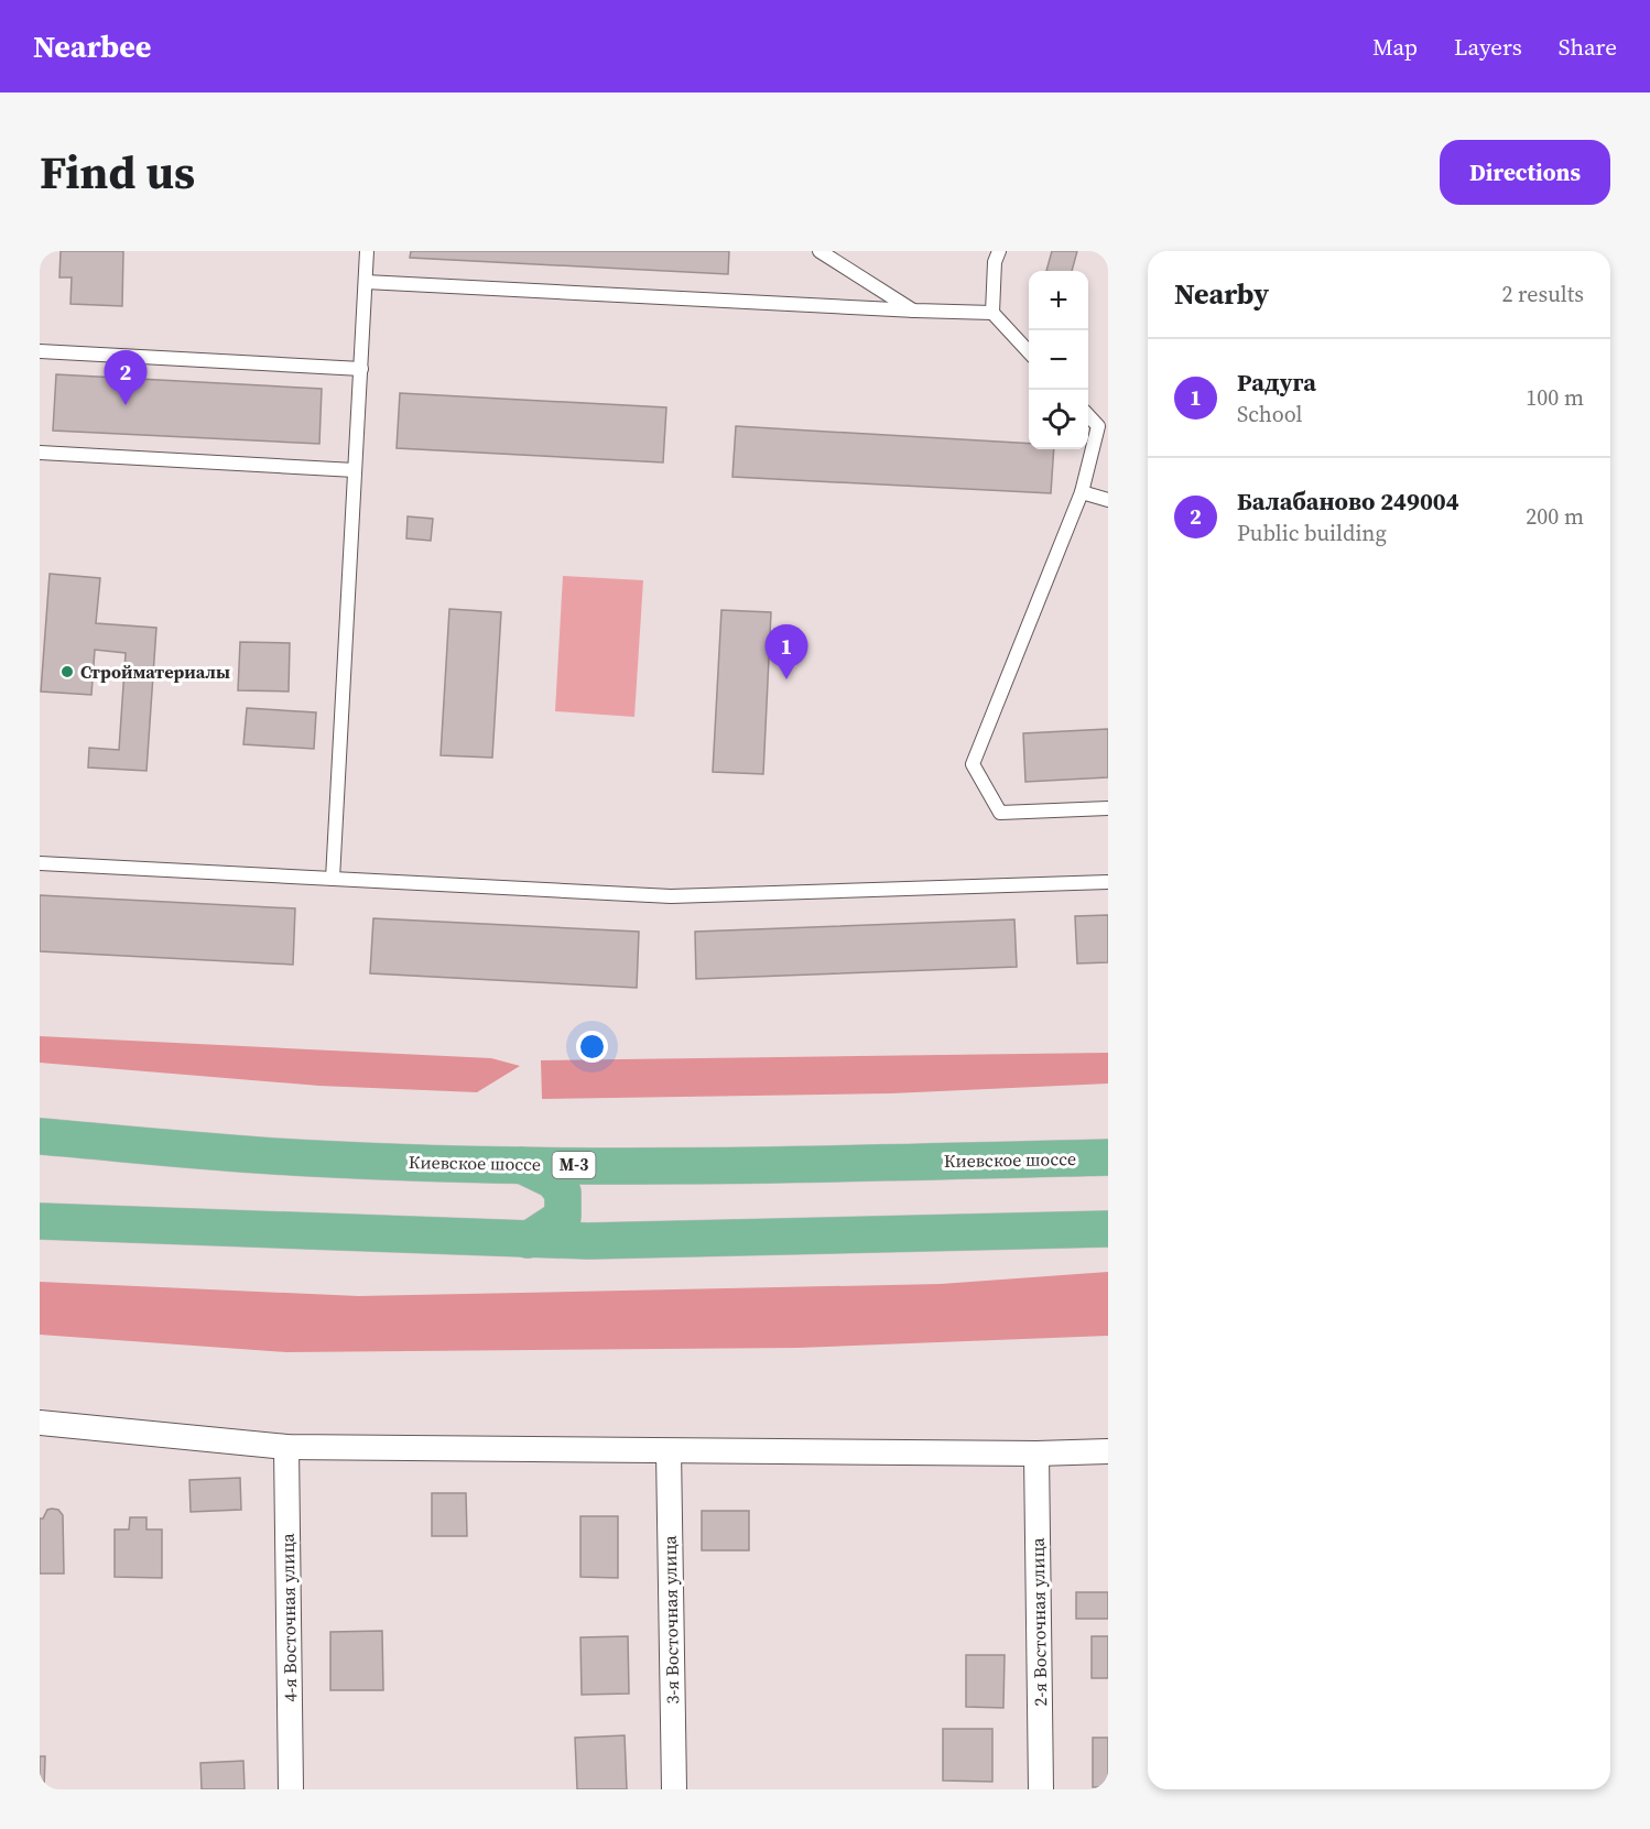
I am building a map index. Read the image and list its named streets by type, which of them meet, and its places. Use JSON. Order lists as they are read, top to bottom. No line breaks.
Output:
{"streets":{"highway":["Киевское шоссе","М-3"],"street":["4-я Восточная улица","3-я Восточная улица","2-я Восточная улица"]},"places":["Стройматериалы"],"page":{"header":"Nearbee","nav":["Map","Layers","Share"],"title":"Find us","buttons":"Directions","heading":["Nearby","2 results"],"map_buttons":["+","−"],"list":[{"mark":"1","name":"Радуга","note":"School","value":"100 m"},{"mark":"2","name":"Балабаново 249004","note":"Public building","value":"200 m"}],"pins":["2","1"]}}
